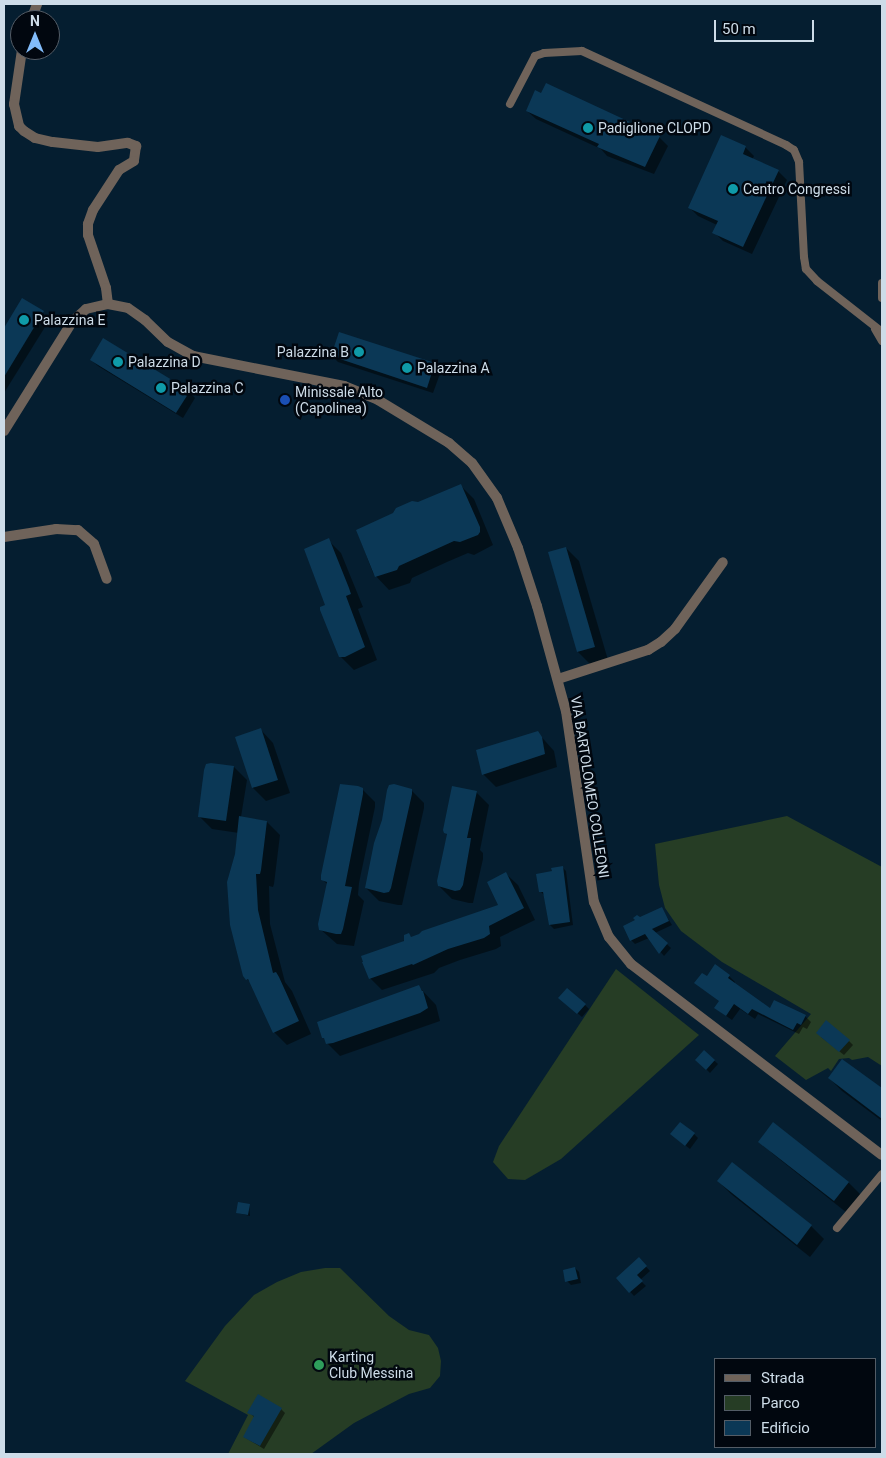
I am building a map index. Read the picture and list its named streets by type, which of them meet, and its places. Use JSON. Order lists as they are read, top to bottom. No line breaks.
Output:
{"streets":{"street":["VIA BARTOLOMEO COLLEONI"]},"places":["Padiglione CLOPD","Centro Congressi","Palazzina E","Palazzina B","Palazzina D","Palazzina A","Palazzina C","Minissale Alto (Capolinea)","Karting Club Messina"],"legend":["Strada","Parco","Edificio"],"scale_bar":"50 m","north":"top"}
